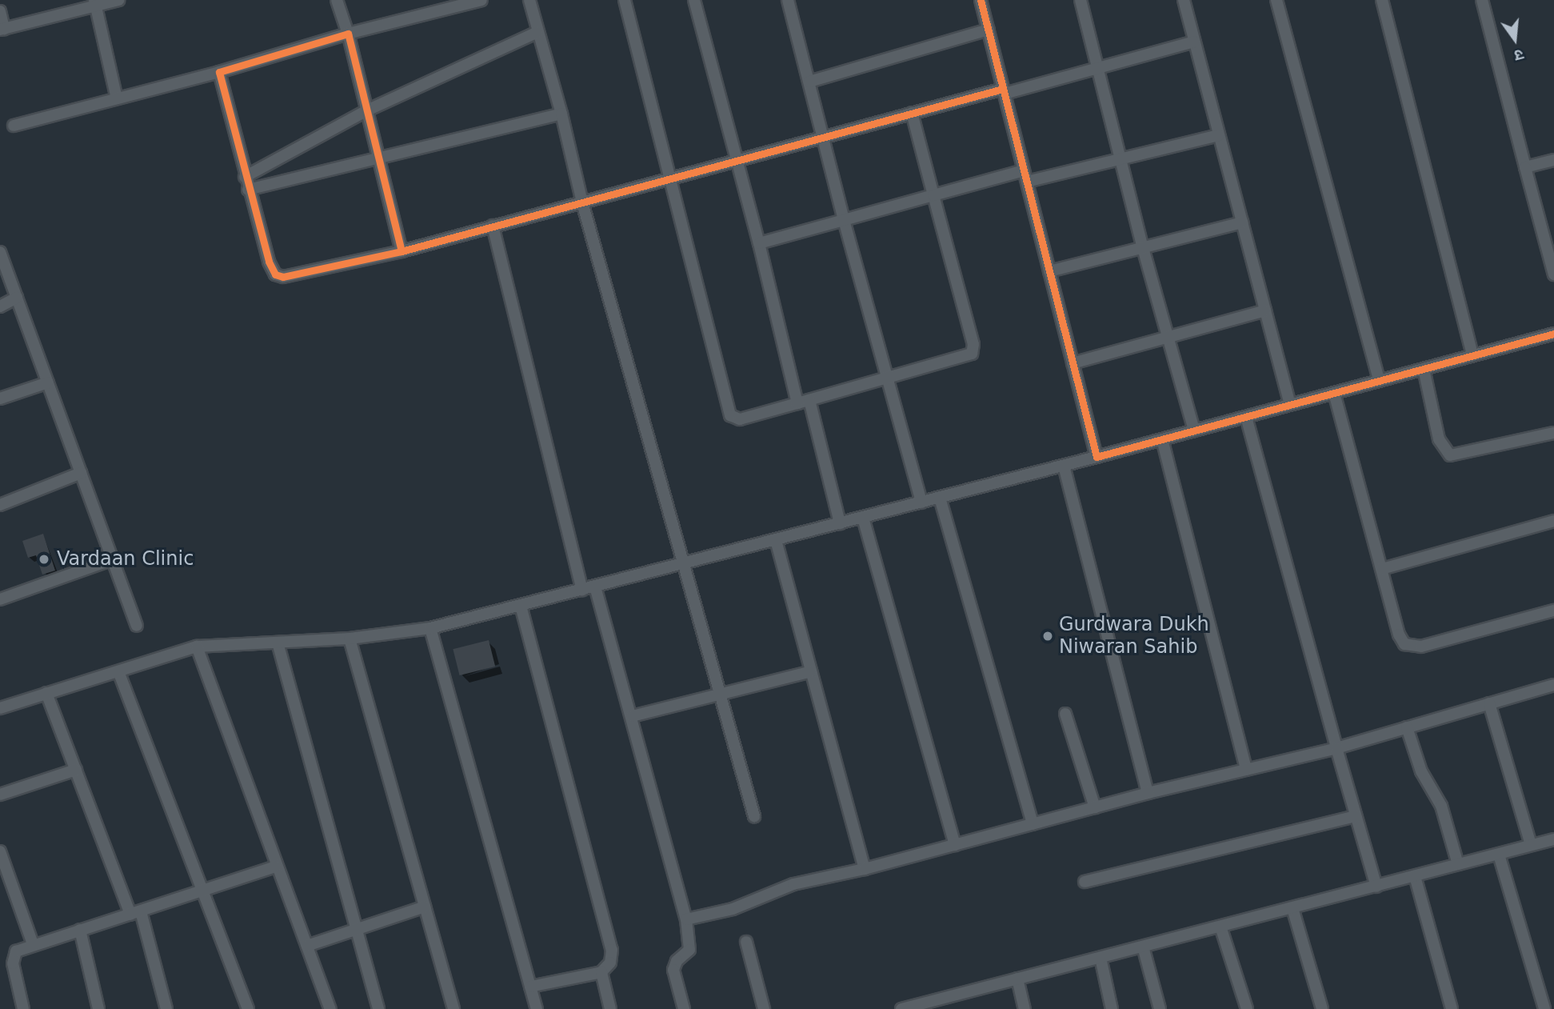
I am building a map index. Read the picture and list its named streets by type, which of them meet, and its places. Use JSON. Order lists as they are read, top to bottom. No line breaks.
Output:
{"places":["Vardaan Clinic","Gurdwara Dukh Niwaran Sahib"],"north":"bottom"}
